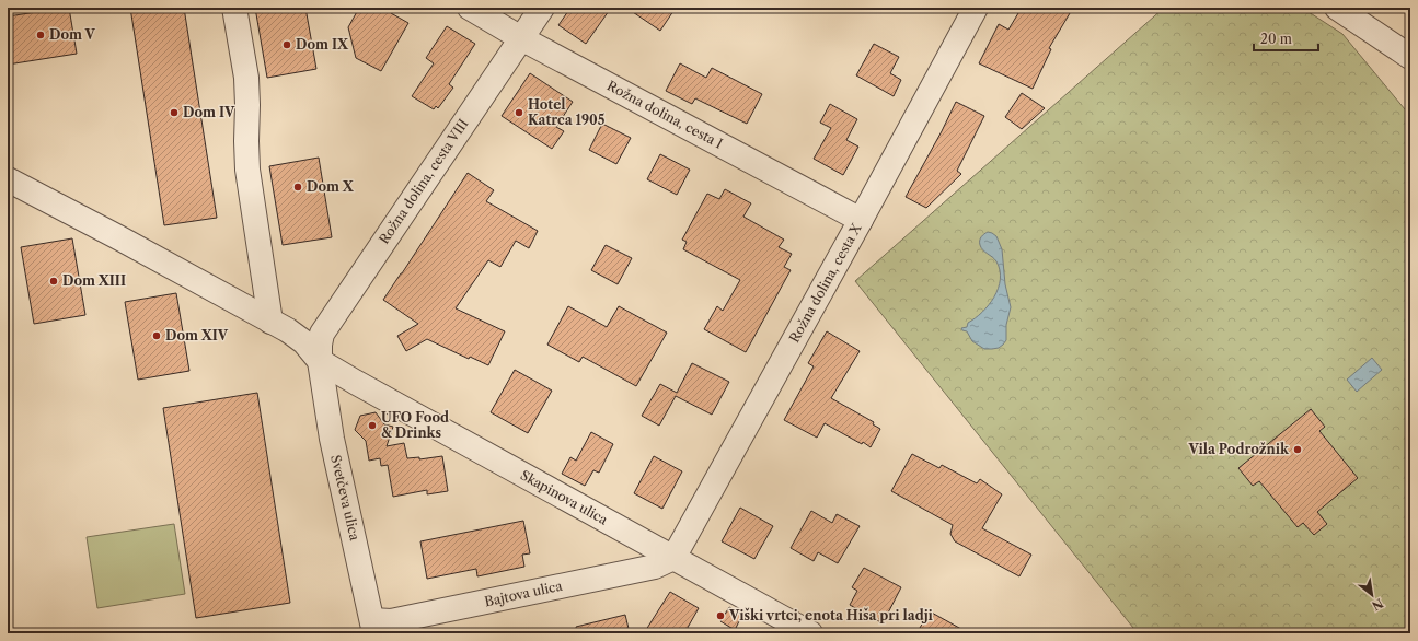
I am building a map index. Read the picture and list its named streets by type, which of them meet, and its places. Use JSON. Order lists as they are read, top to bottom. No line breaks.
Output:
{"streets":{"street":["Rožna dolina, cesta I","Rožna dolina, cesta VIII","Rožna dolina, cesta X","Svetčeva ulica","Skapinova ulica","Bajtova ulica"]},"crossings":[["Rožna dolina, cesta I","Rožna dolina, cesta VIII"],["Rožna dolina, cesta I","Rožna dolina, cesta X"],["Rožna dolina, cesta VIII","Svetčeva ulica"],["Rožna dolina, cesta VIII","Skapinova ulica"],["Rožna dolina, cesta X","Skapinova ulica"],["Rožna dolina, cesta X","Bajtova ulica"],["Svetčeva ulica","Skapinova ulica"],["Svetčeva ulica","Bajtova ulica"],["Skapinova ulica","Bajtova ulica"]],"places":["Dom V","Dom IX","Dom IV","Hotel Katrca 1905","Dom X","Dom XIII","Dom XIV","UFO Food & Drinks","Vila Podrožnik","Viški vrtci, enota Hiša pri ladji"],"scale_bar":"20 m","north":"bottom right"}
